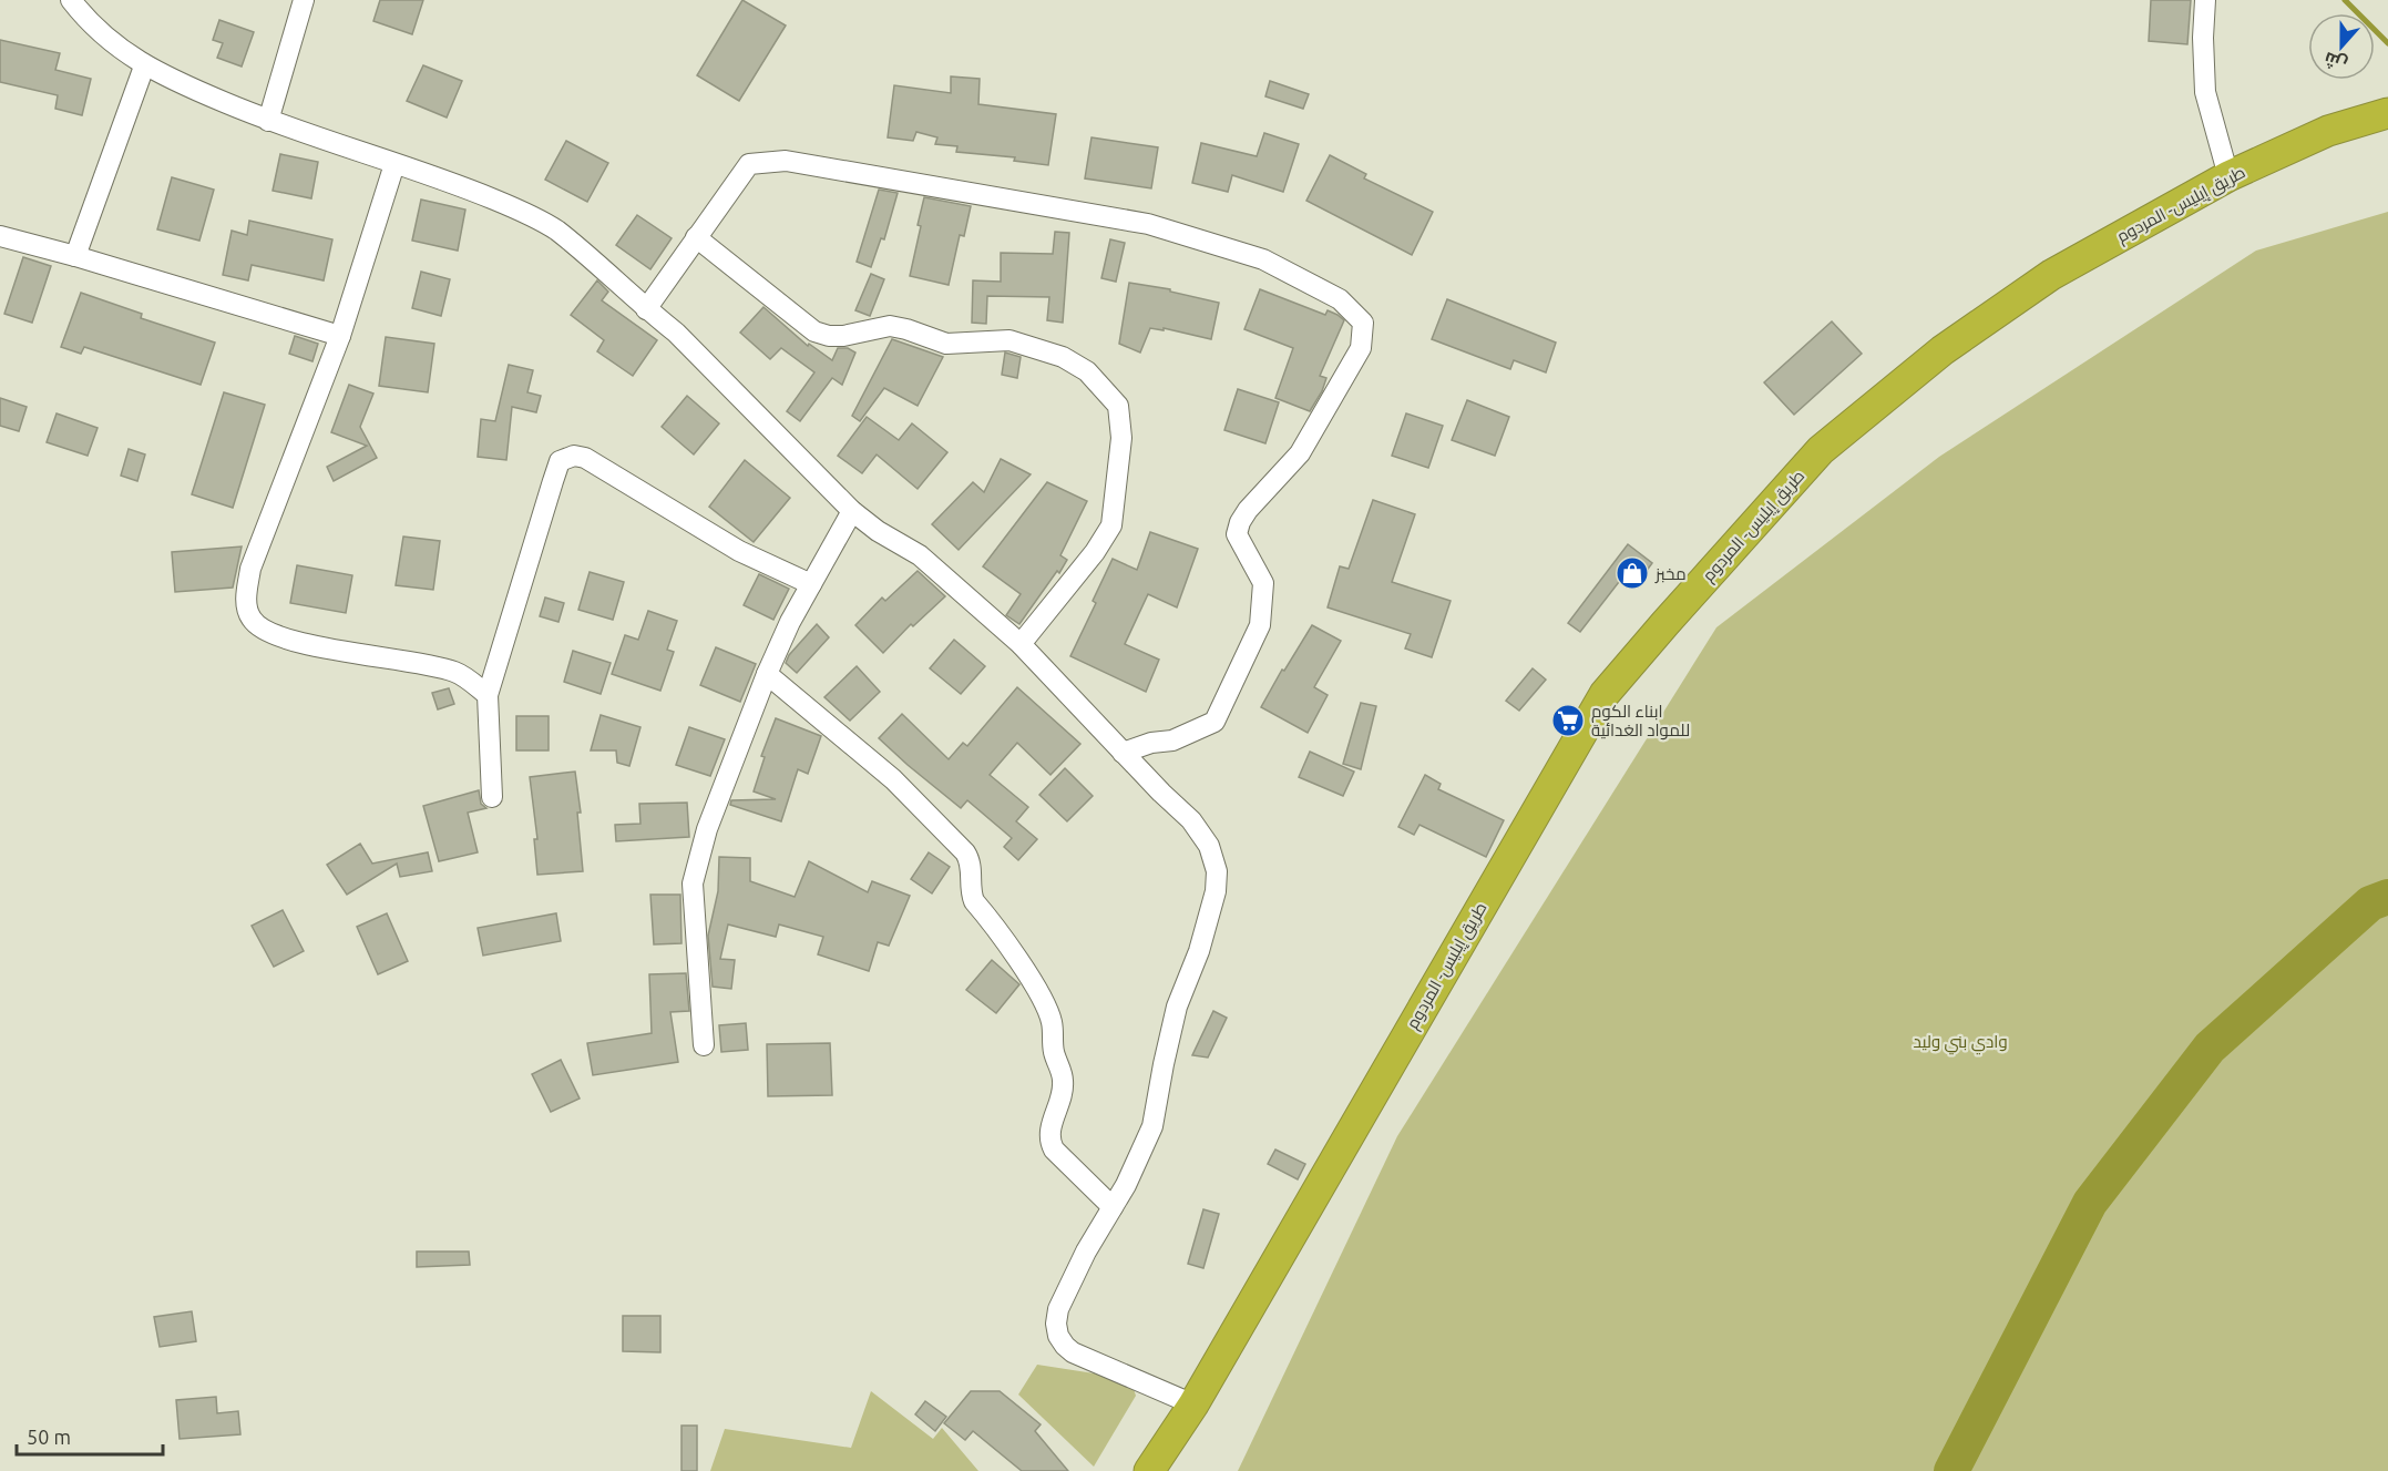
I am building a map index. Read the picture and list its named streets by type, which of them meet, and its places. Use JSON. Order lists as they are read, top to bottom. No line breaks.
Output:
{"streets":{"highway":["طريق إيليس- المردوم"]},"parks":["وادي بني وليد"],"places":{"shop":["مخبز"],"supermarket":["ابناء الكوم للمواد الغدائية"]},"scale_bar":"50 m","north":"bottom"}
